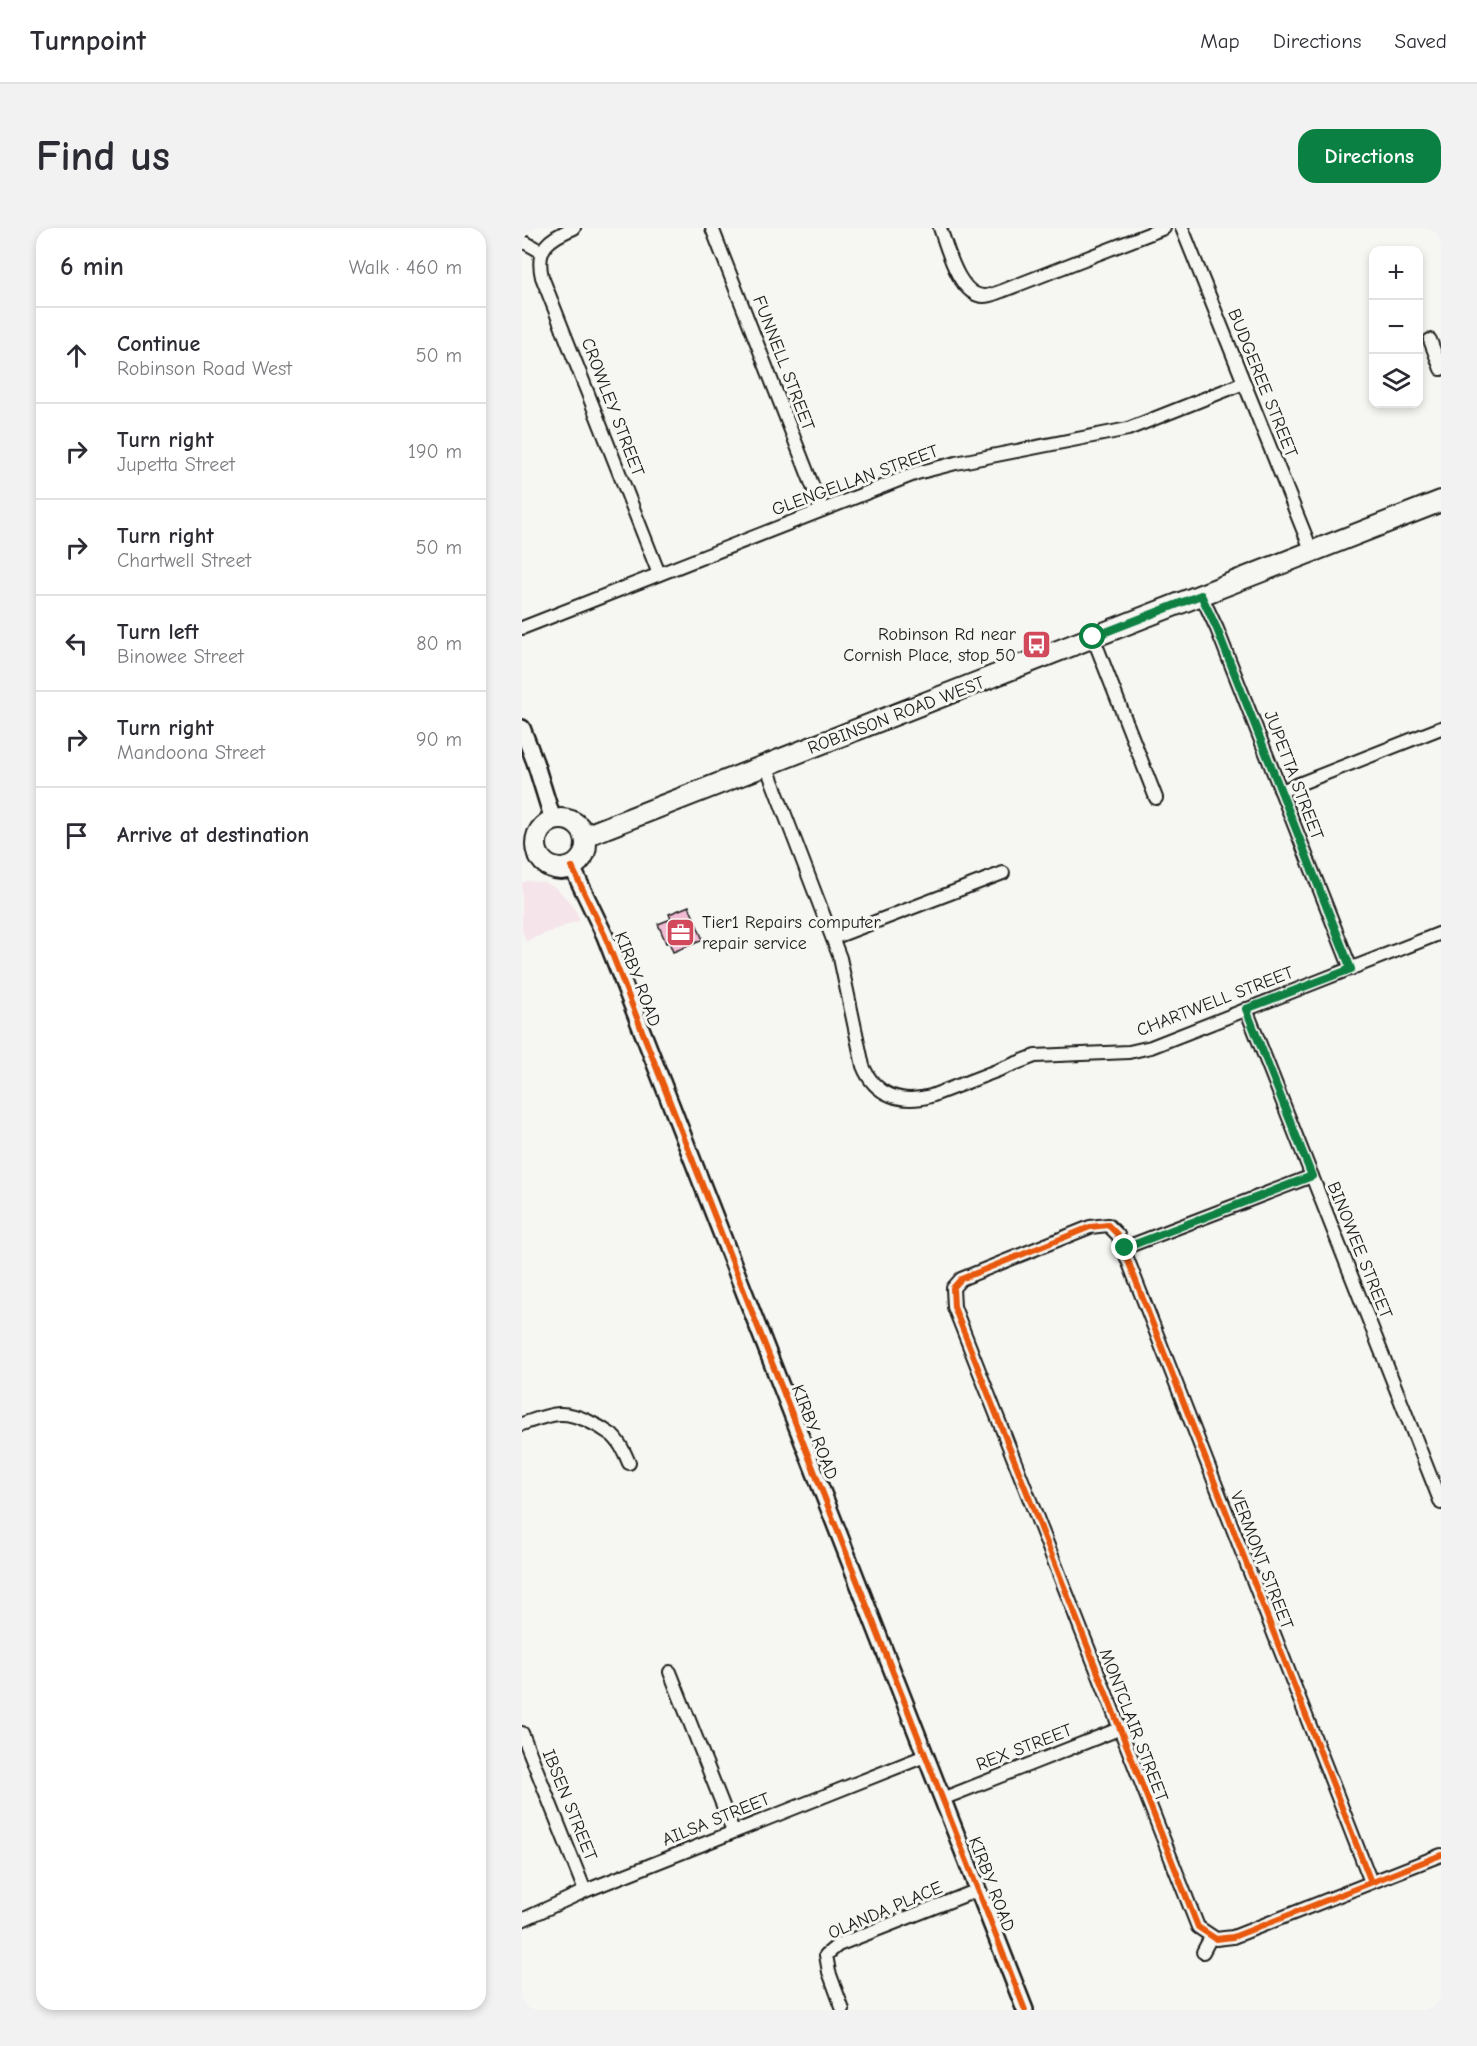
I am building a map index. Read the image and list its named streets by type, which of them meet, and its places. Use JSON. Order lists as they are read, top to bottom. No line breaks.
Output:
{"streets":{"main road":["ROBINSON ROAD WEST"],"street":["FUNNELL STREET","BUDGEREE STREET","CROWLEY STREET","GLENGELLAN STREET","JUPETTA STREET","KIRBY ROAD","CHARTWELL STREET","BINOWEE STREET","VERMONT STREET","MONTCLAIR STREET","REX STREET","IBSEN STREET","AILSA STREET","OLANDA PLACE"]},"crossings":[["FUNNELL STREET","GLENGELLAN STREET"],["BUDGEREE STREET","GLENGELLAN STREET"],["BUDGEREE STREET","ROBINSON ROAD WEST"],["CROWLEY STREET","GLENGELLAN STREET"],["ROBINSON ROAD WEST","JUPETTA STREET"],["ROBINSON ROAD WEST","KIRBY ROAD"],["ROBINSON ROAD WEST","CHARTWELL STREET"],["JUPETTA STREET","CHARTWELL STREET"],["KIRBY ROAD","REX STREET"],["KIRBY ROAD","AILSA STREET"],["KIRBY ROAD","OLANDA PLACE"],["CHARTWELL STREET","BINOWEE STREET"],["VERMONT STREET","MONTCLAIR STREET"],["MONTCLAIR STREET","REX STREET"],["IBSEN STREET","AILSA STREET"]],"places":{"bus stop":["Robinson Rd near Cornish Place, stop 50"],"office":["Tier1 Repairs computer repair service"]},"page":{"header":"Turnpoint","nav":["Map","Directions","Saved"],"buttons":"Directions","title":"Find us","heading":["6 min","Walk · 460 m"],"map_buttons":["+","−"],"list":[["Continue","Robinson Road West","50 m"],["Turn right","Jupetta Street","190 m"],["Turn right","Chartwell Street","50 m"],["Turn left","Binowee Street","80 m"],["Turn right","Mandoona Street","90 m"],"Arrive at destination"]}}
